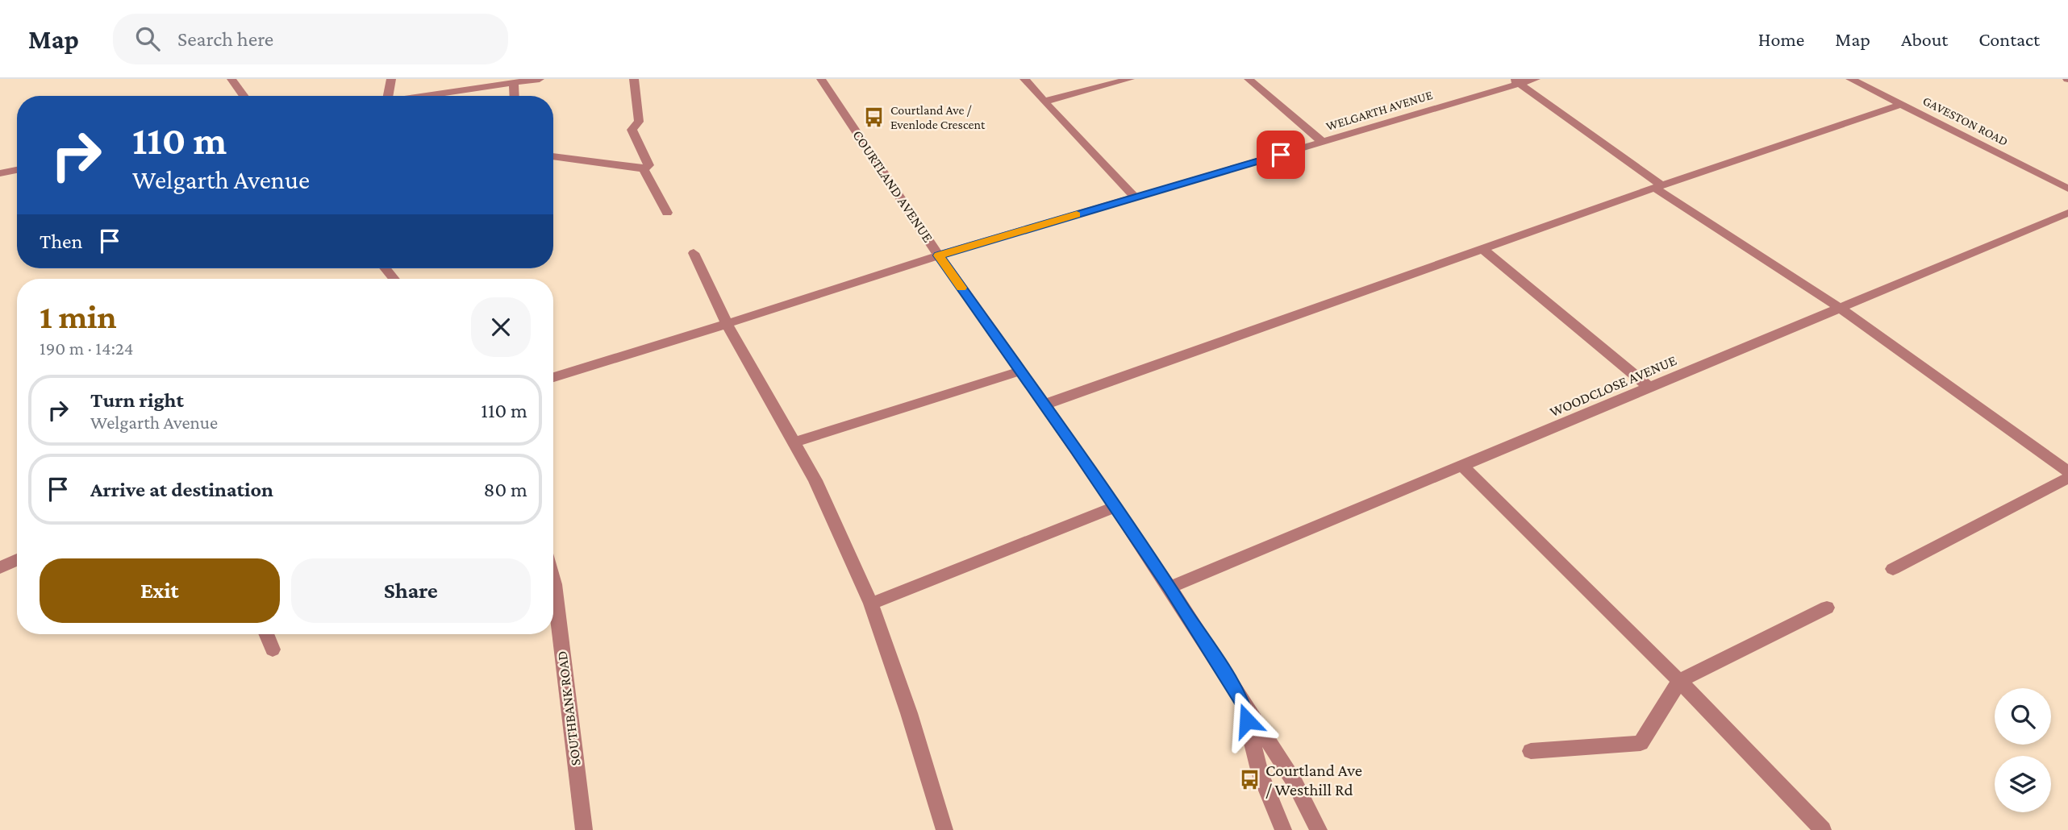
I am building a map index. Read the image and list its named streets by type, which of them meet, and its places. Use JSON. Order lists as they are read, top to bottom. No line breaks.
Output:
{"streets":{"street":["WELGARTH AVENUE","GAVESTON ROAD","COURTLAND AVENUE","WOODCLOSE AVENUE","SOUTHBANK ROAD"]},"crossings":[["WELGARTH AVENUE","COURTLAND AVENUE"],["COURTLAND AVENUE","WOODCLOSE AVENUE"]],"places":{"bus stop":["Courtland Ave / Evenlode Crescent","Courtland Ave / Westhill Rd"]},"page":{"header":"Map","search":"Search here","nav":["Home","Map","About","Contact"],"turn":["110 m","Welgarth Avenue"],"then":"Then","heading":["1 min","190 m · 14:24"],"list":[{"name":"Turn right","note":"Welgarth Avenue","value":"110 m"},{"name":"Arrive at destination","value":"80 m"}],"buttons":["Exit","Share"]}}
